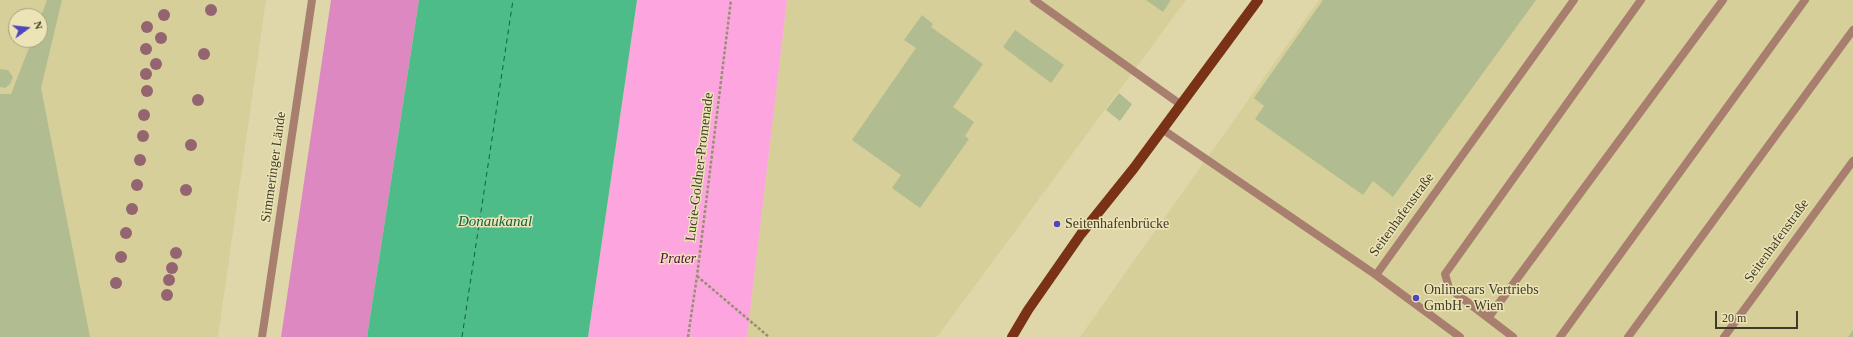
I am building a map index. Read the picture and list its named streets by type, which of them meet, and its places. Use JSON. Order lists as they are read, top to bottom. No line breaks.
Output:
{"streets":{"street":["Simmeringer Lände","Seitenhafenstraße"],"path":["Lucie-Goldner-Promenade"]},"water":["Donaukanal"],"parks":["Prater"],"places":["Seitenhafenbrücke","Onlinecars Vertriebs GmbH - Wien"],"scale_bar":"20 m","north":"right"}
